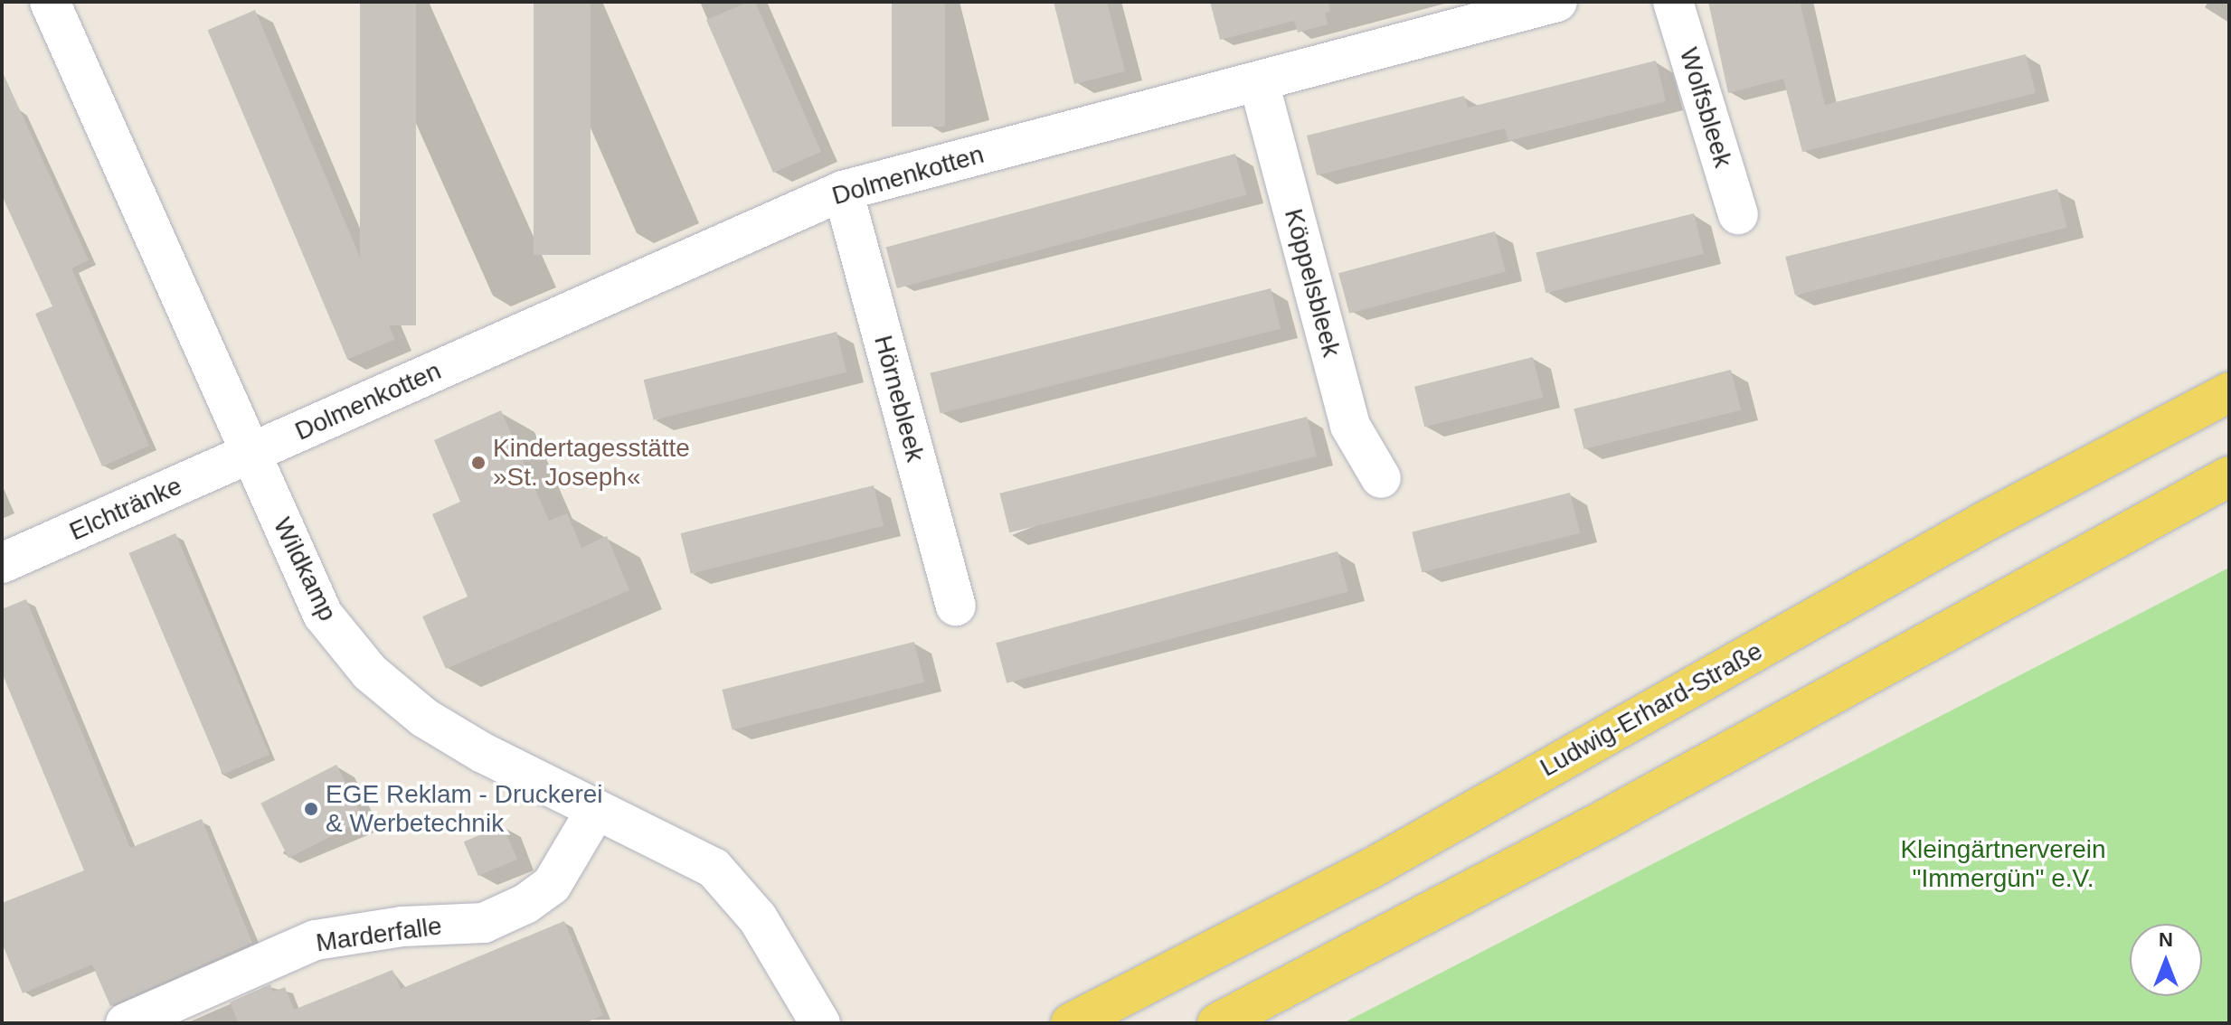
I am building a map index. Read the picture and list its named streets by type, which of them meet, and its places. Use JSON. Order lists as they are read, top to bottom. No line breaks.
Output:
{"streets":{"main road":["Ludwig-Erhard-Straße"],"street":["Wolfsbleek","Dolmenkotten","Köppelsbleek","Hörnebleek","Elchtränke","Wildkamp","Marderfalle"]},"crossings":[["Dolmenkotten","Köppelsbleek"],["Dolmenkotten","Hörnebleek"],["Dolmenkotten","Elchtränke"],["Dolmenkotten","Wildkamp"],["Elchtränke","Wildkamp"],["Wildkamp","Marderfalle"]],"parks":["Kleingärtnerverein \"Immergün\" e.V."],"places":["Kindertagesstätte »St. Joseph«","EGE Reklam - Druckerei & Werbetechnik"],"north":"top"}
